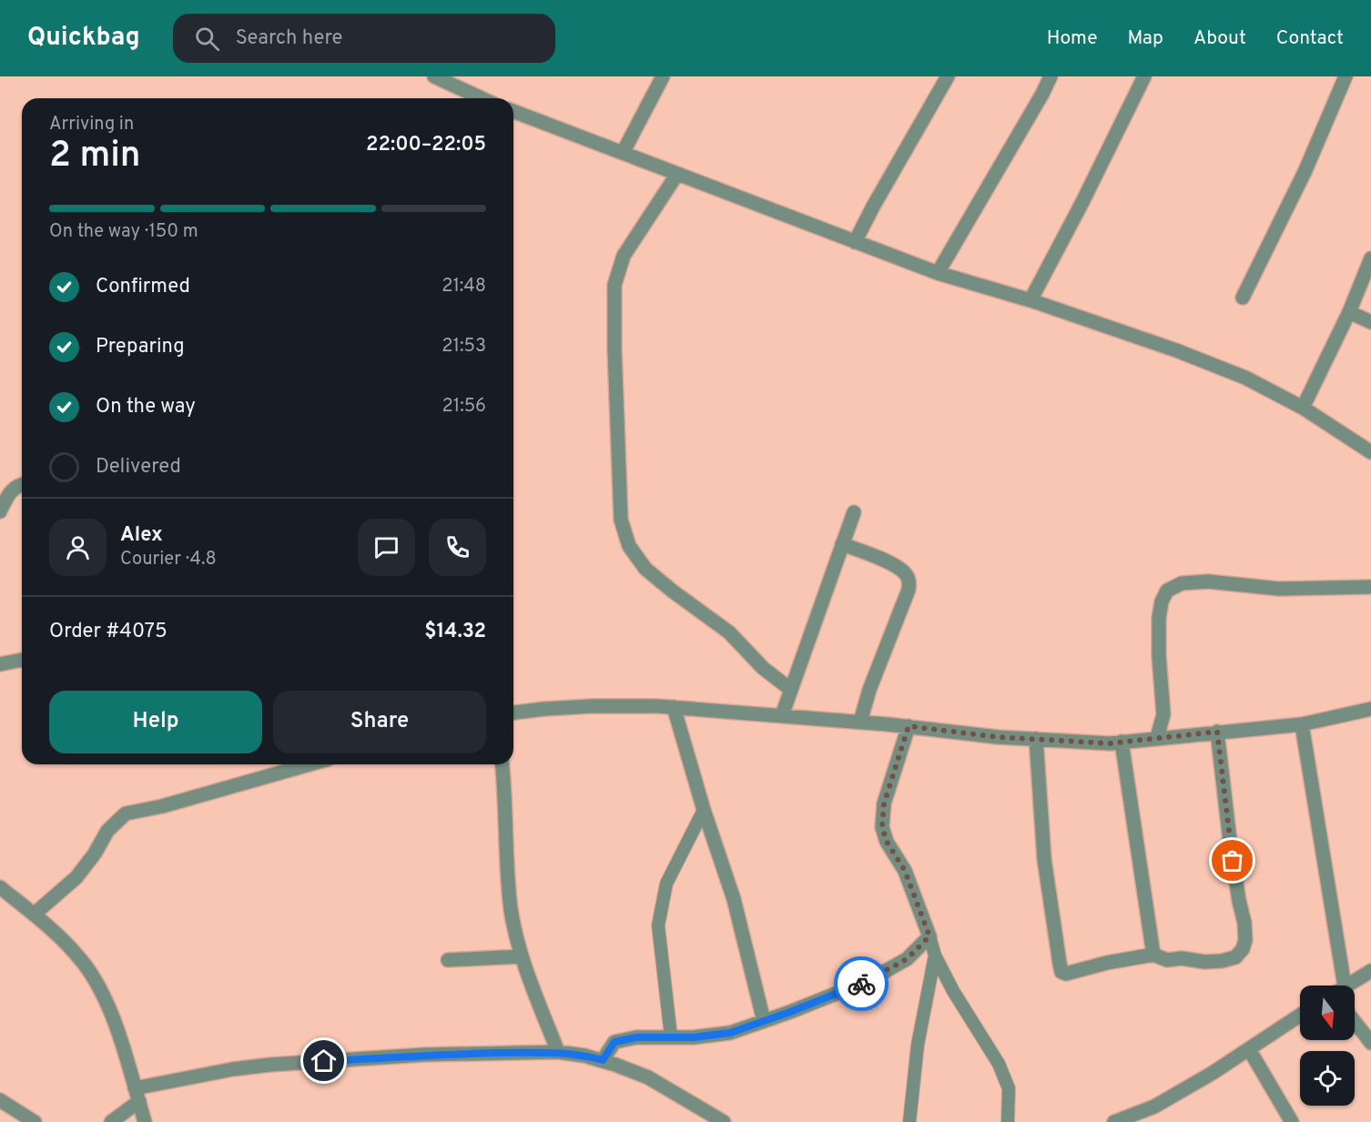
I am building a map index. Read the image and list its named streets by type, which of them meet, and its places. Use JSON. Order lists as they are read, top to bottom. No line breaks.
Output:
{"north":"bottom","page":{"header":"Quickbag","search":"Search here","nav":["Home","Map","About","Contact"],"heading":["2 min","Arriving in","22:00–22:05"],"panel":["Alex","Courier · 4.8","Order #4075","$14.32"],"bar":"On the way · 150 m","list":[["Confirmed","21:48"],["Preparing","21:53"],["On the way","21:56"],"Delivered"],"buttons":["Help","Share"]}}
